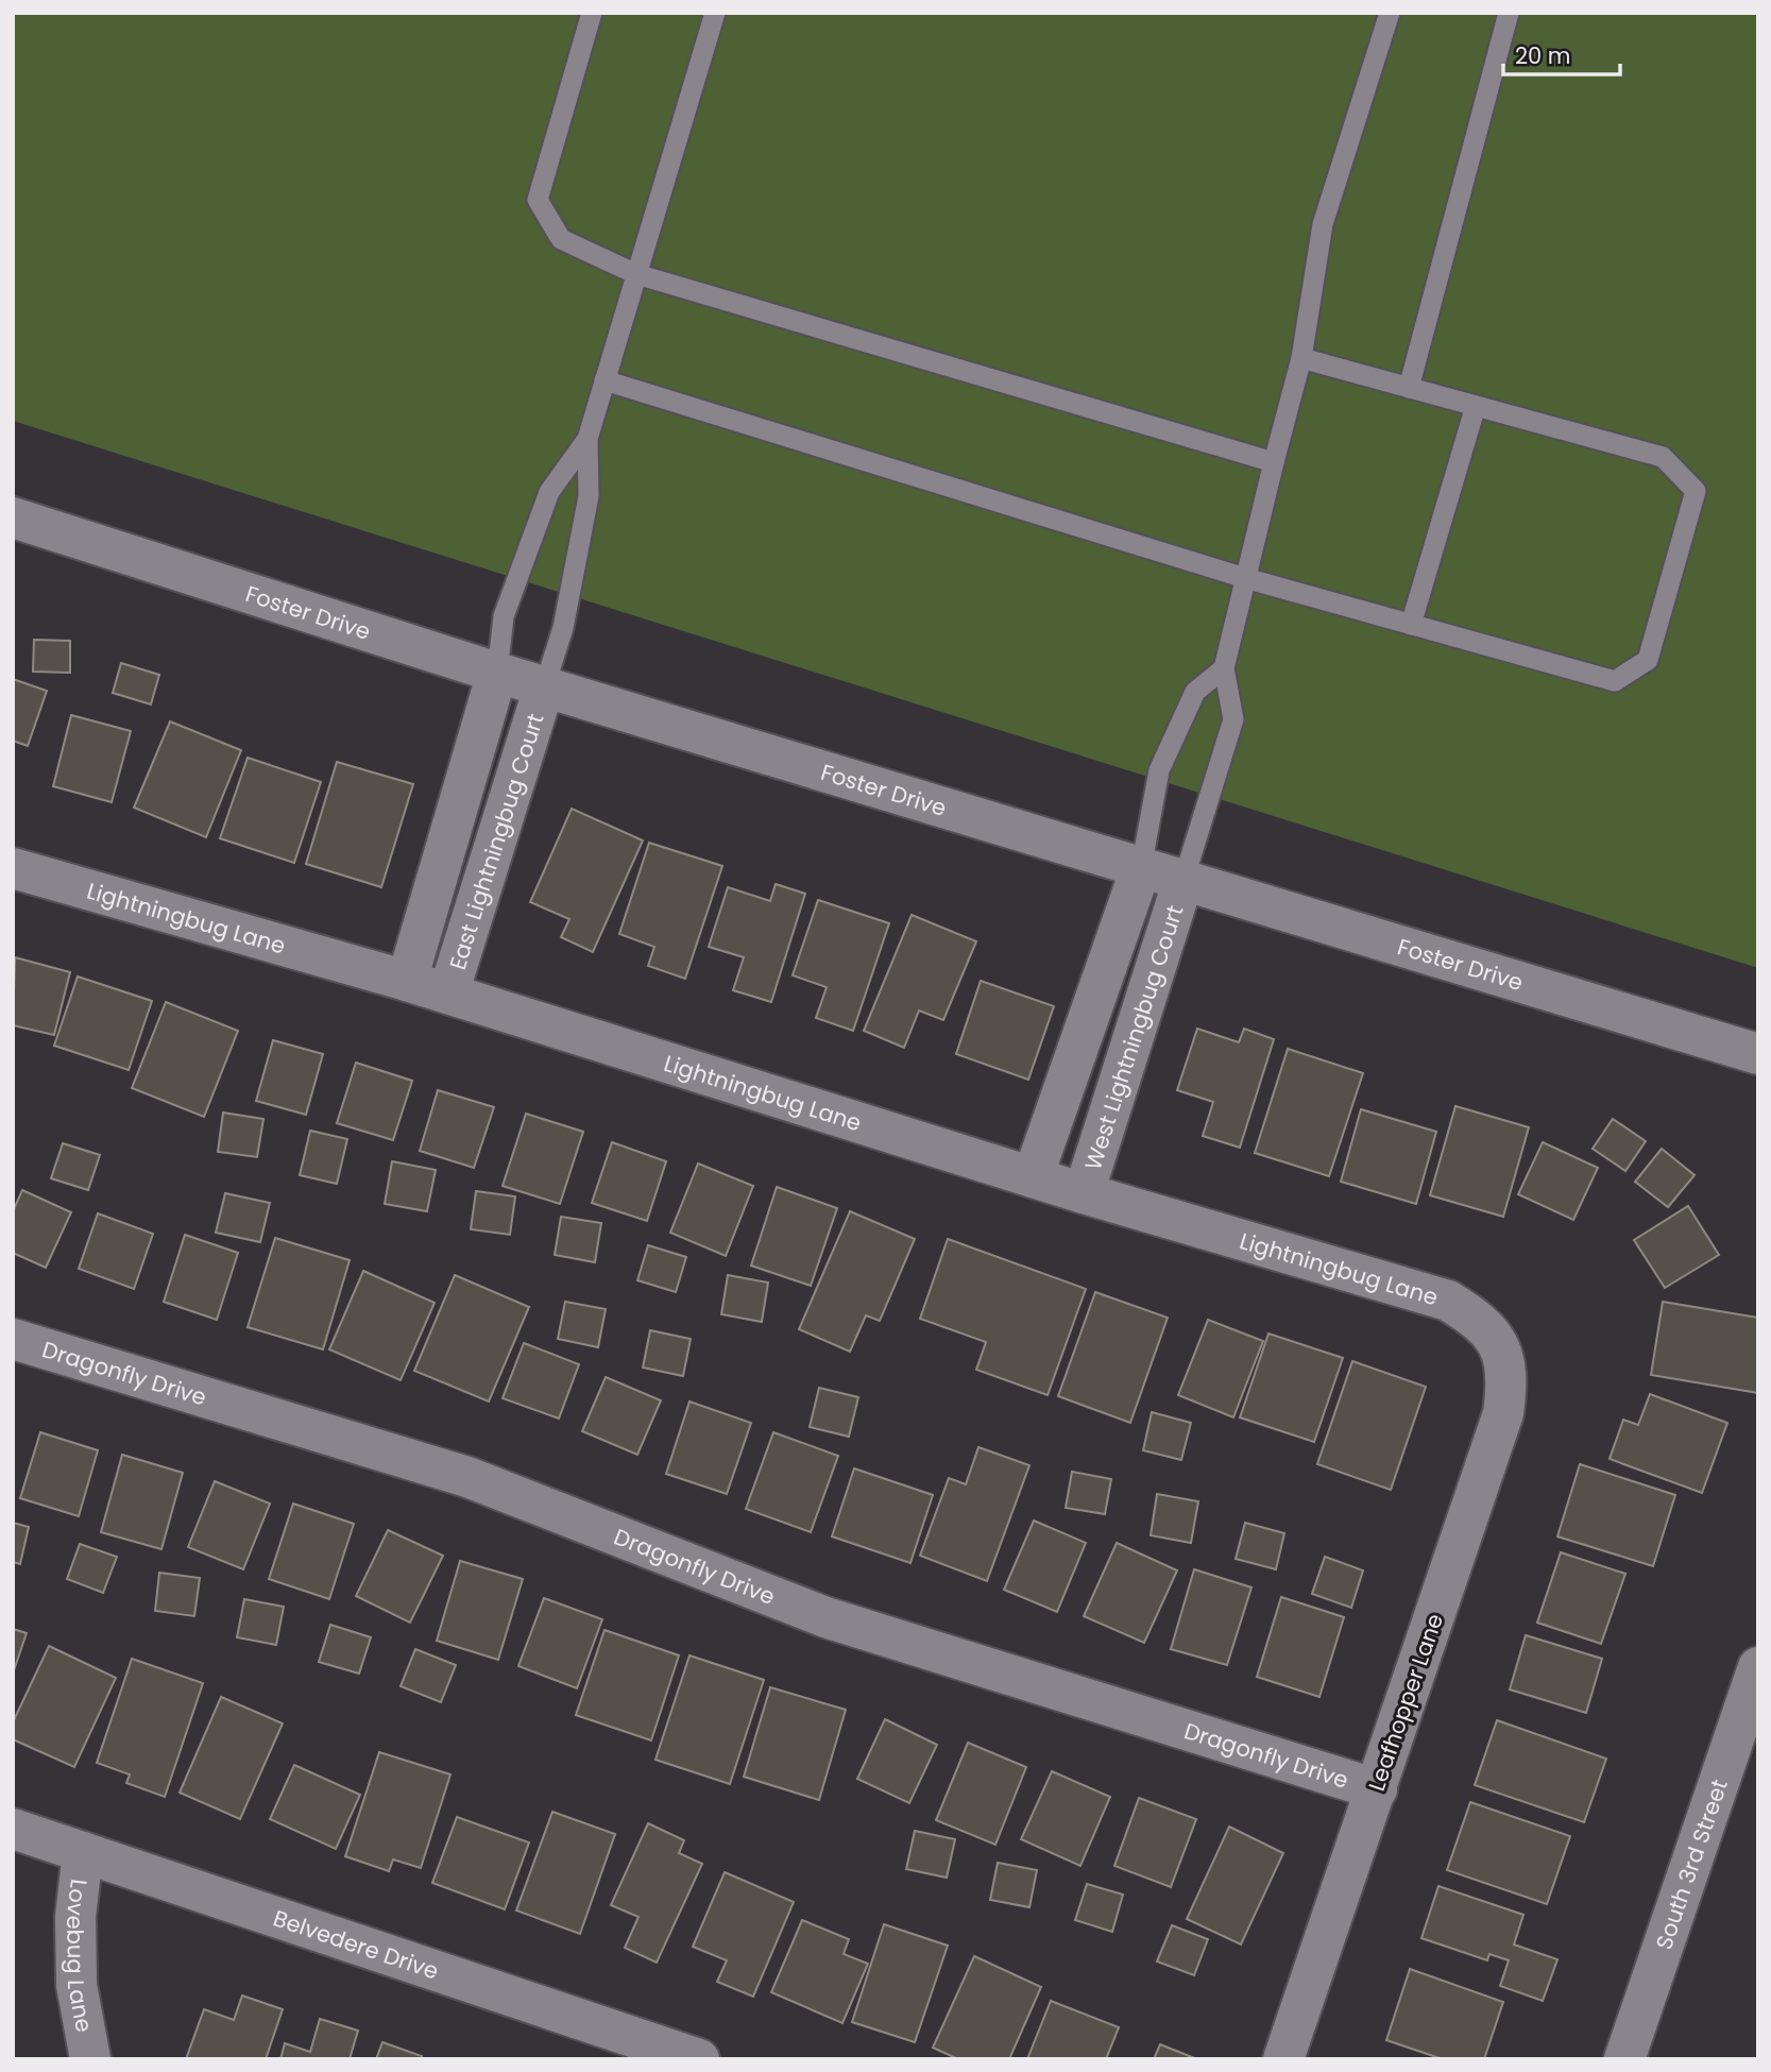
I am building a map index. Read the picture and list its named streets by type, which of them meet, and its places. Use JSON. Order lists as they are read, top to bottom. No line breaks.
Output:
{"streets":{"street":["Foster Drive","East Lightningbug Court","Lightningbug Lane","West Lightningbug Court","Dragonfly Drive","Leafhopper Lane","South 3rd Street","Belvedere Drive","Lovebug Lane"]},"crossings":[["Foster Drive","East Lightningbug Court"],["Foster Drive","West Lightningbug Court"],["East Lightningbug Court","Lightningbug Lane"],["Lightningbug Lane","West Lightningbug Court"],["Lightningbug Lane","Leafhopper Lane"],["Dragonfly Drive","Leafhopper Lane"],["Belvedere Drive","Lovebug Lane"]],"scale_bar":"20 m"}
